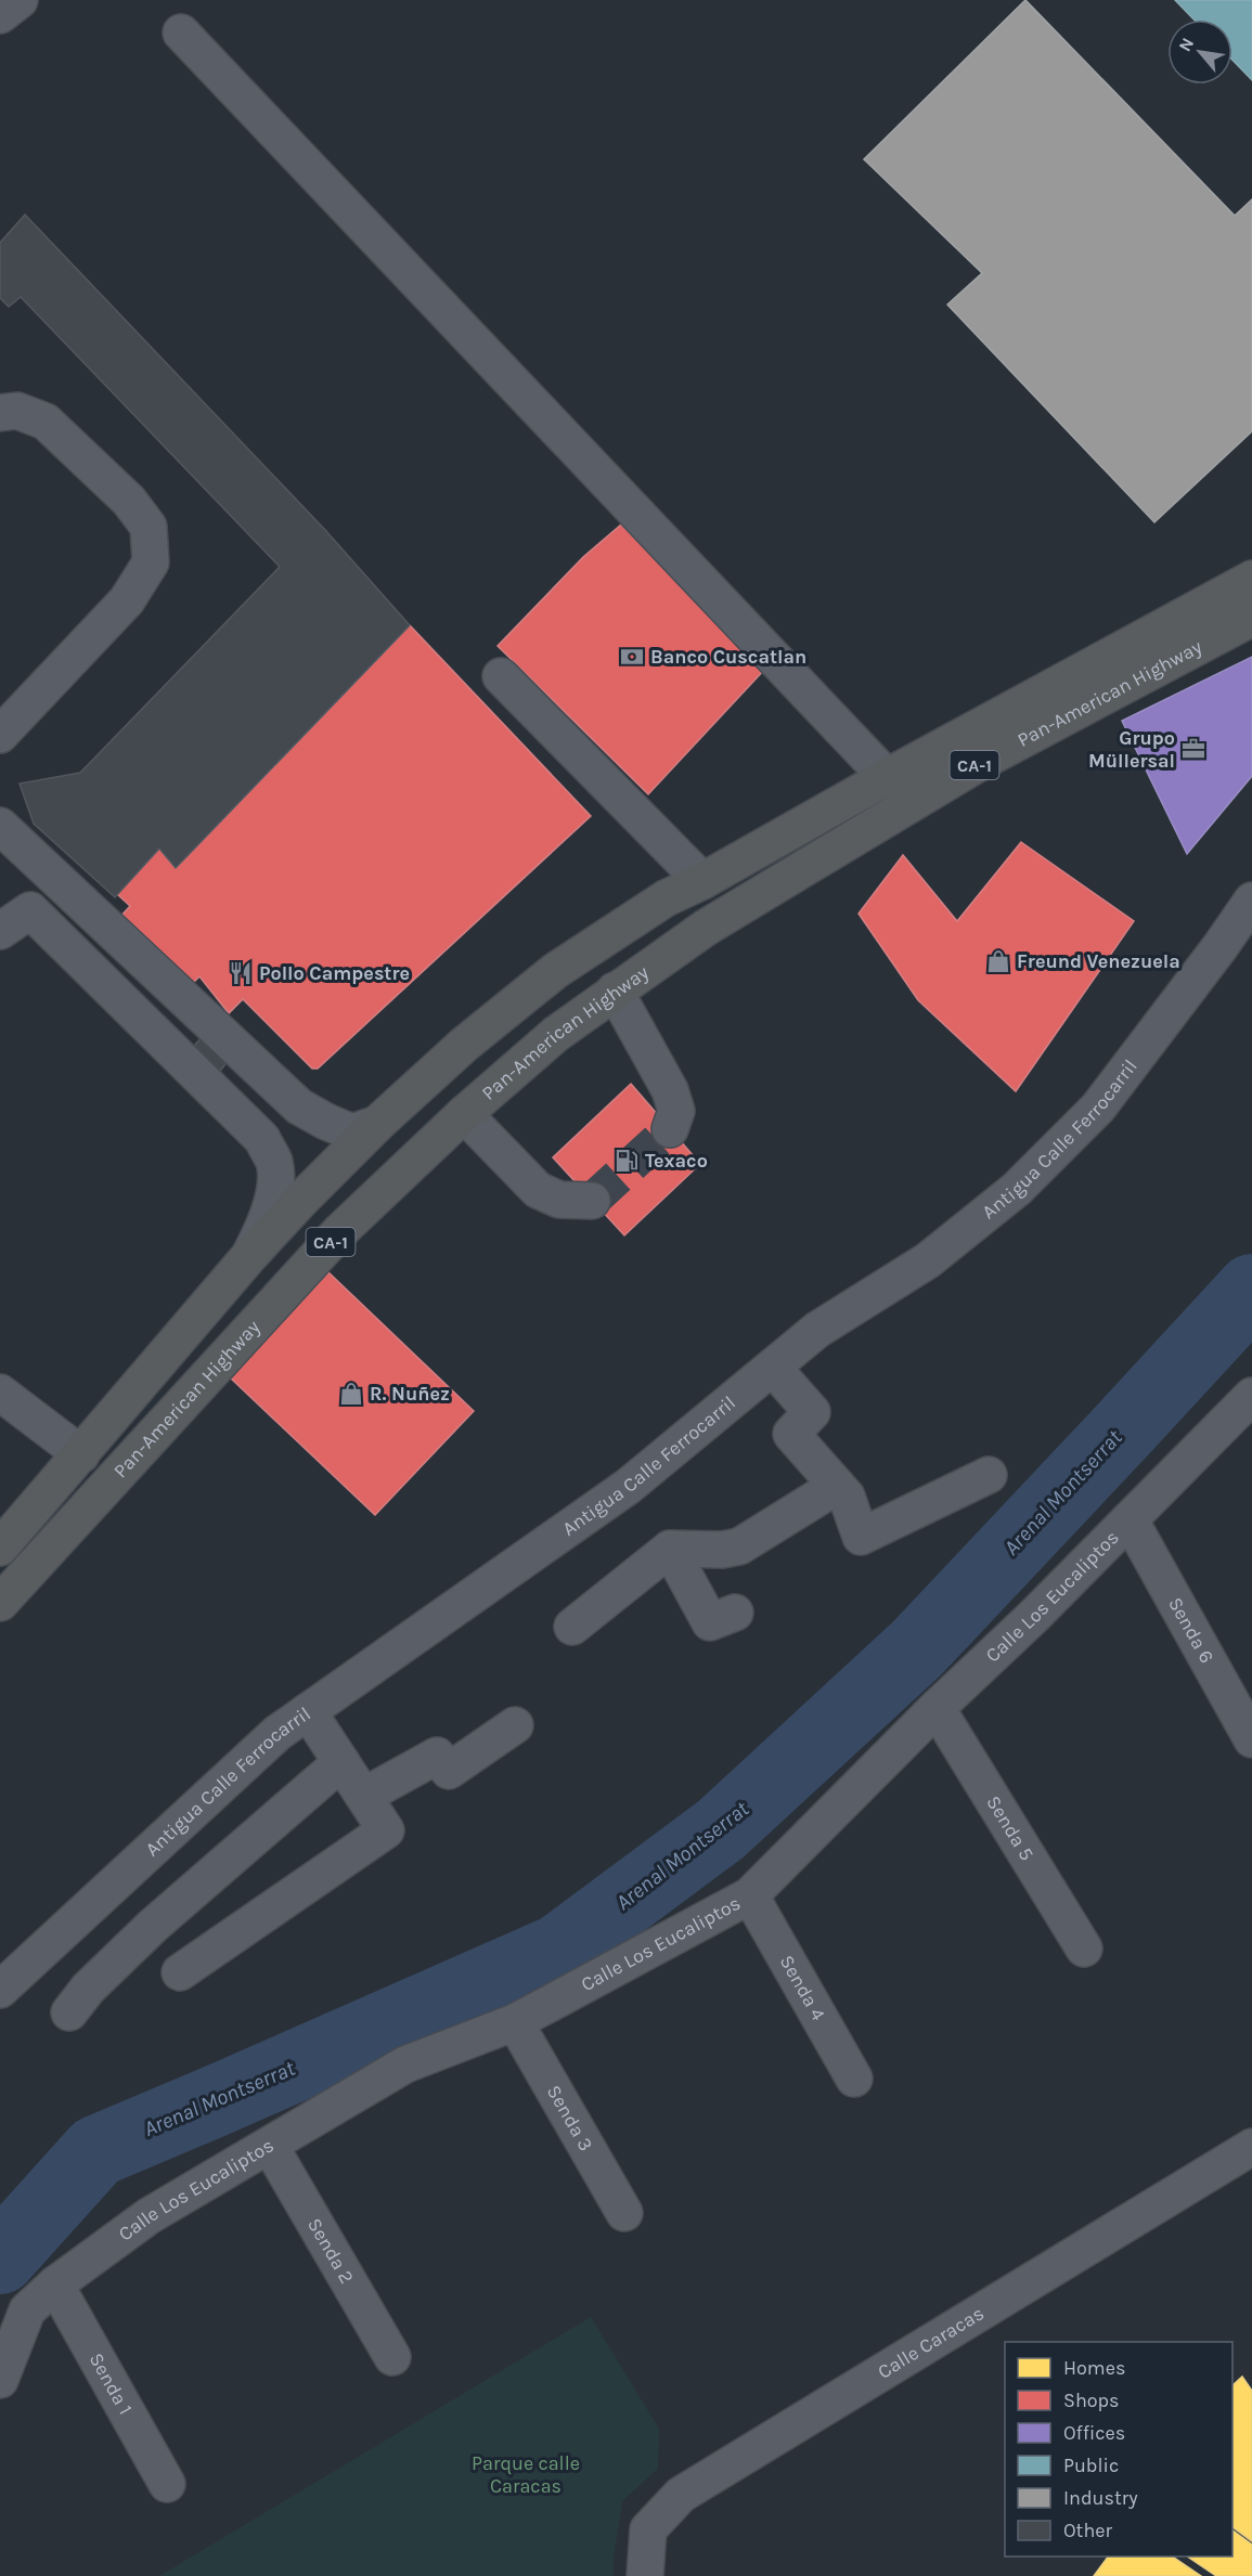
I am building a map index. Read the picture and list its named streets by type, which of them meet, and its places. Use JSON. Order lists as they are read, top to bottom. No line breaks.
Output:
{"streets":{"highway":["Pan-American Highway","CA-1"],"street":["Antigua Calle Ferrocarril","Calle Los Eucaliptos","Senda 6","Senda 5","Senda 4","Senda 3","Senda 2","Calle Caracas","Senda 1"]},"crossings":[["Calle Los Eucaliptos","Senda 6"],["Calle Los Eucaliptos","Senda 5"],["Calle Los Eucaliptos","Senda 4"],["Calle Los Eucaliptos","Senda 3"],["Calle Los Eucaliptos","Senda 2"],["Calle Los Eucaliptos","Senda 1"]],"water":["Arenal Montserrat"],"parks":["Parque calle Caracas"],"places":{"bank":["Banco Cuscatlan"],"office":["Grupo Müllersal"],"shop":["Freund Venezuela","R. Nuñez"],"restaurant":["Pollo Campestre"],"fuel station":["Texaco"]},"legend":["Homes","Shops","Offices","Public","Industry","Other"],"north":"top left"}
